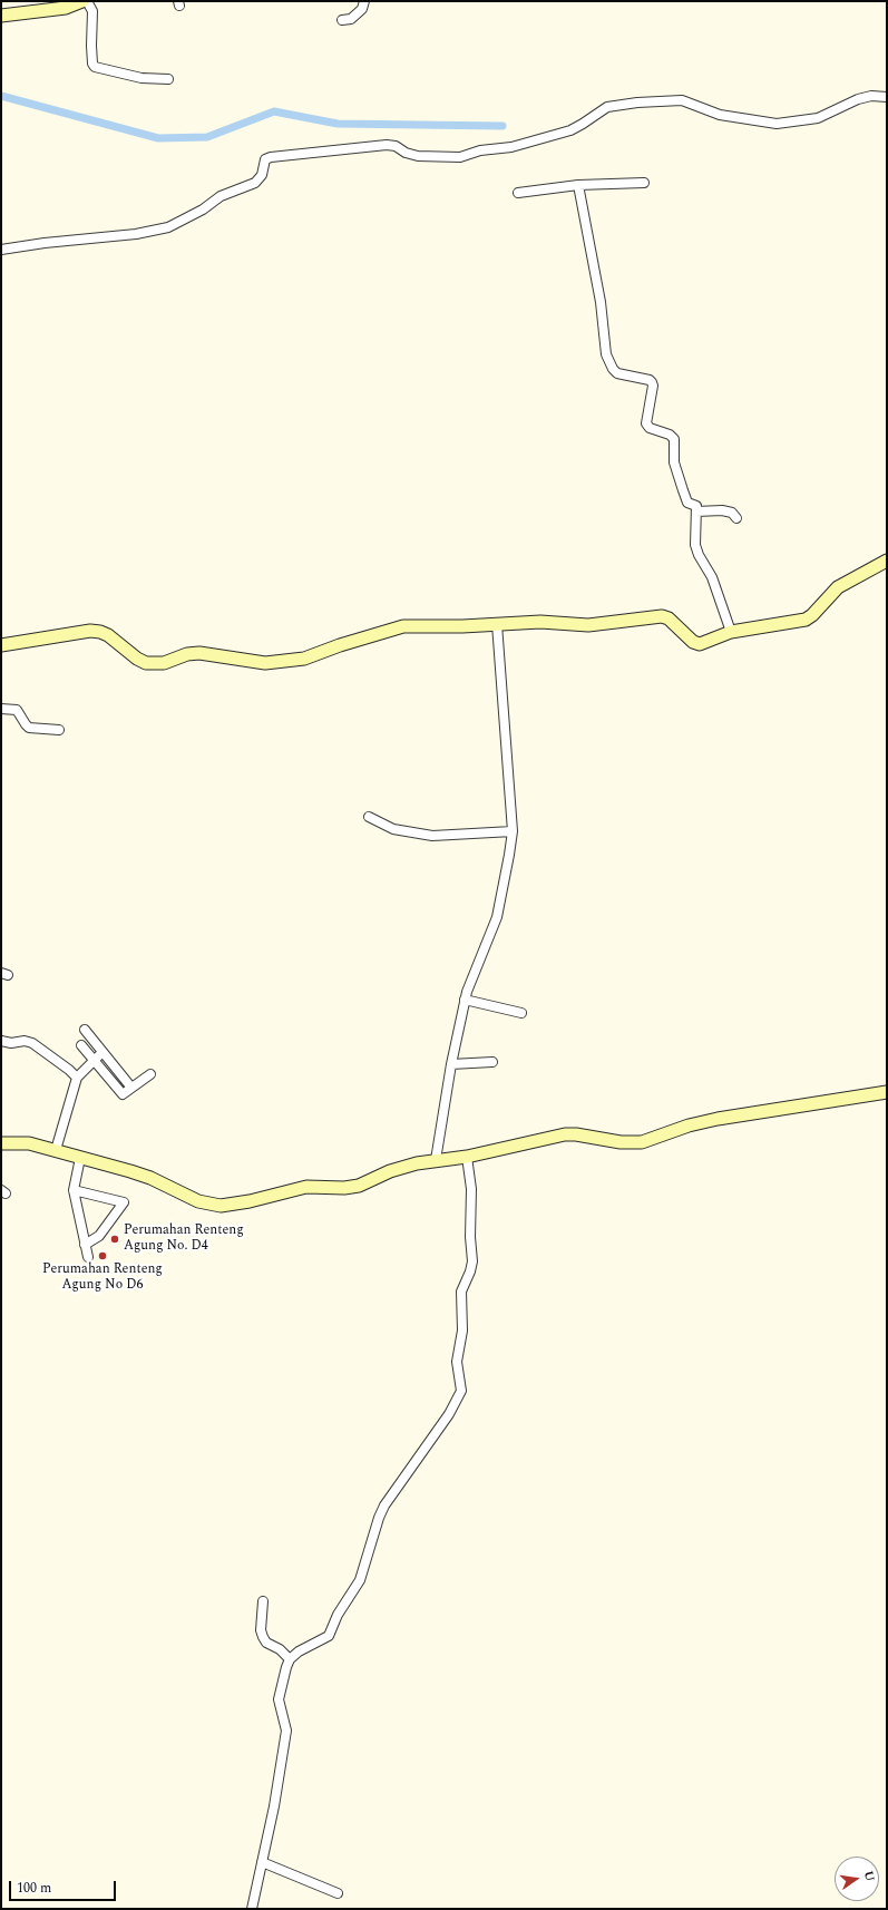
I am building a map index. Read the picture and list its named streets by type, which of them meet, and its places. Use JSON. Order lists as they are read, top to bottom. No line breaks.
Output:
{"places":["Perumahan Renteng Agung No. D4","Perumahan Renteng Agung No D6"],"scale_bar":"100 m","north":"right"}
